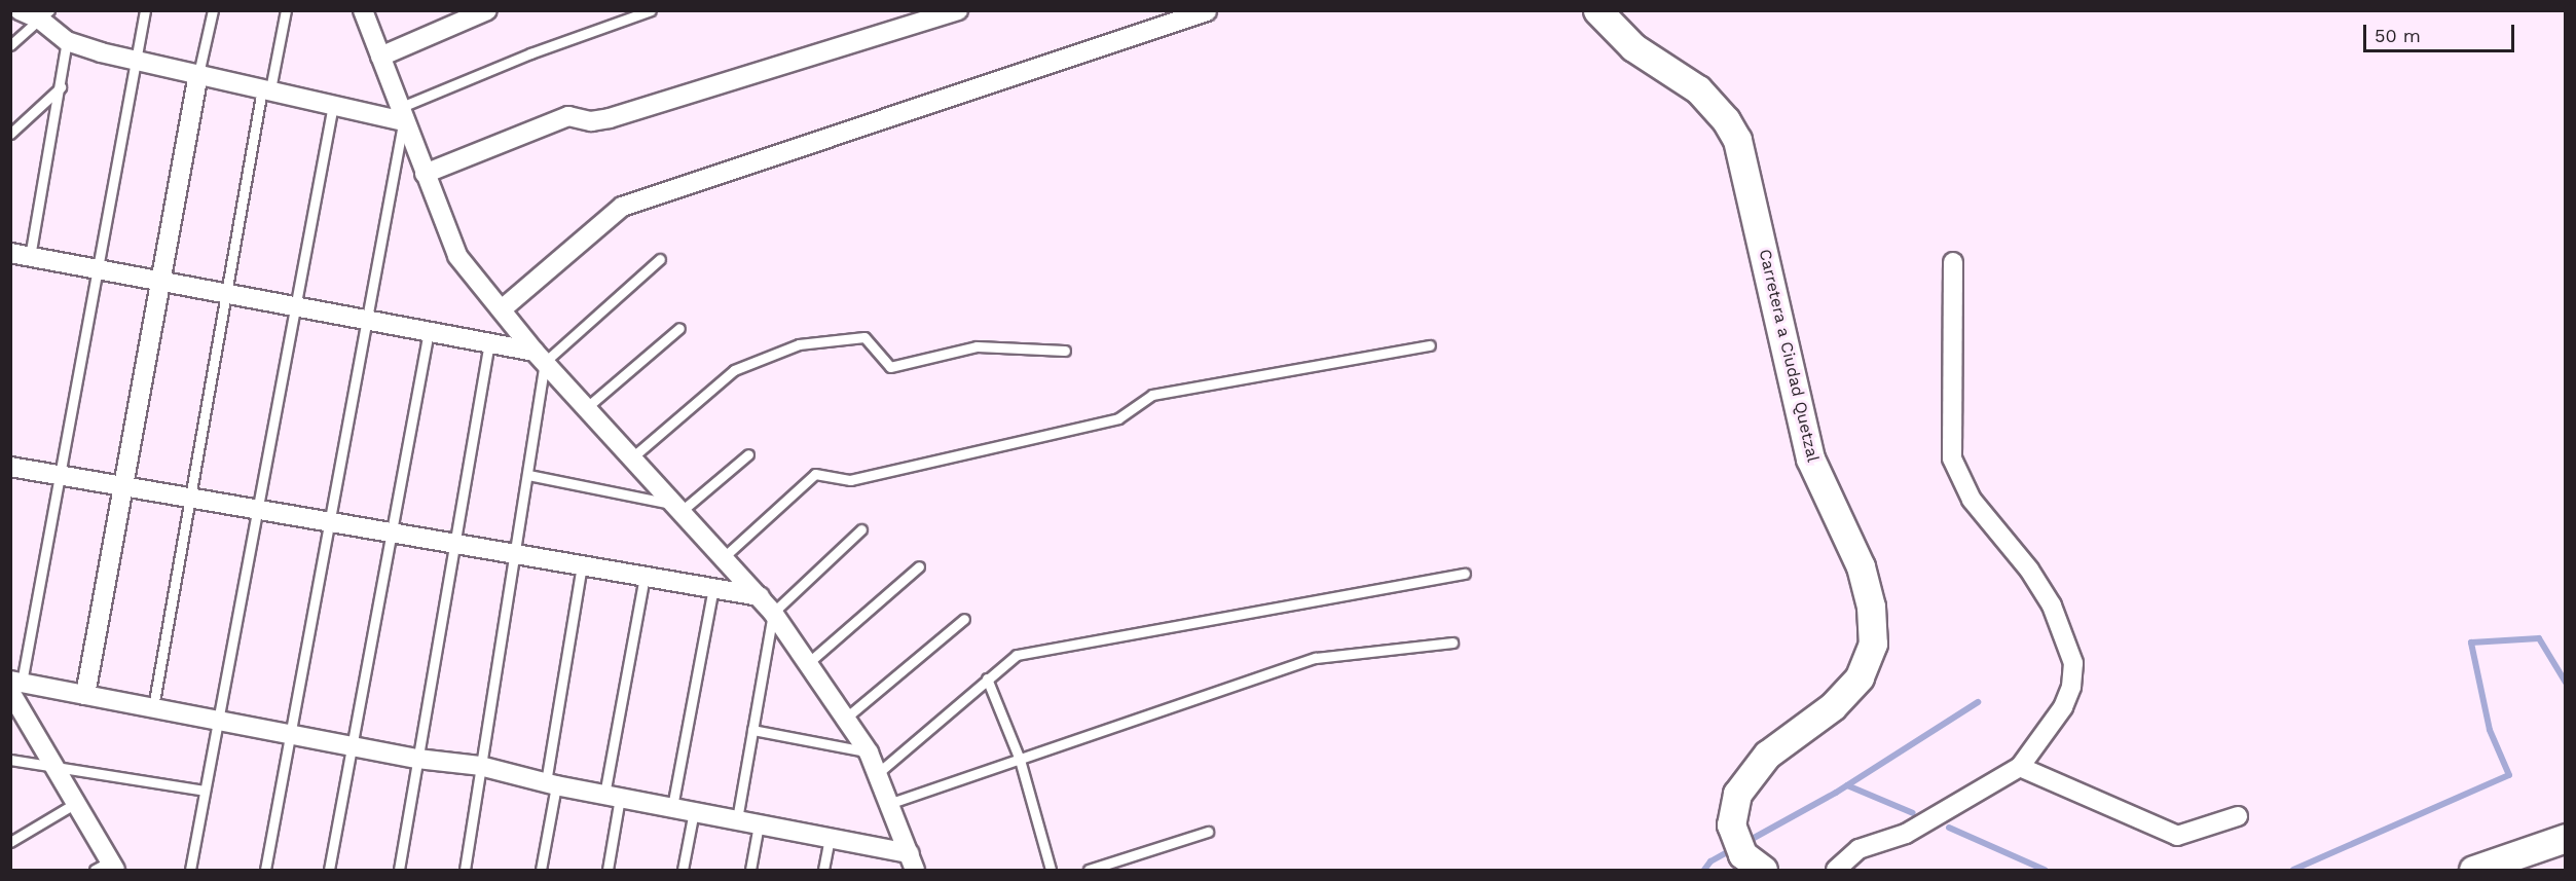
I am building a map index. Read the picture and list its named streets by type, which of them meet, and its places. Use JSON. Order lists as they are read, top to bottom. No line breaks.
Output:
{"streets":{"main road":["Carretera a Ciudad Quetzal"]},"scale_bar":"50 m"}
